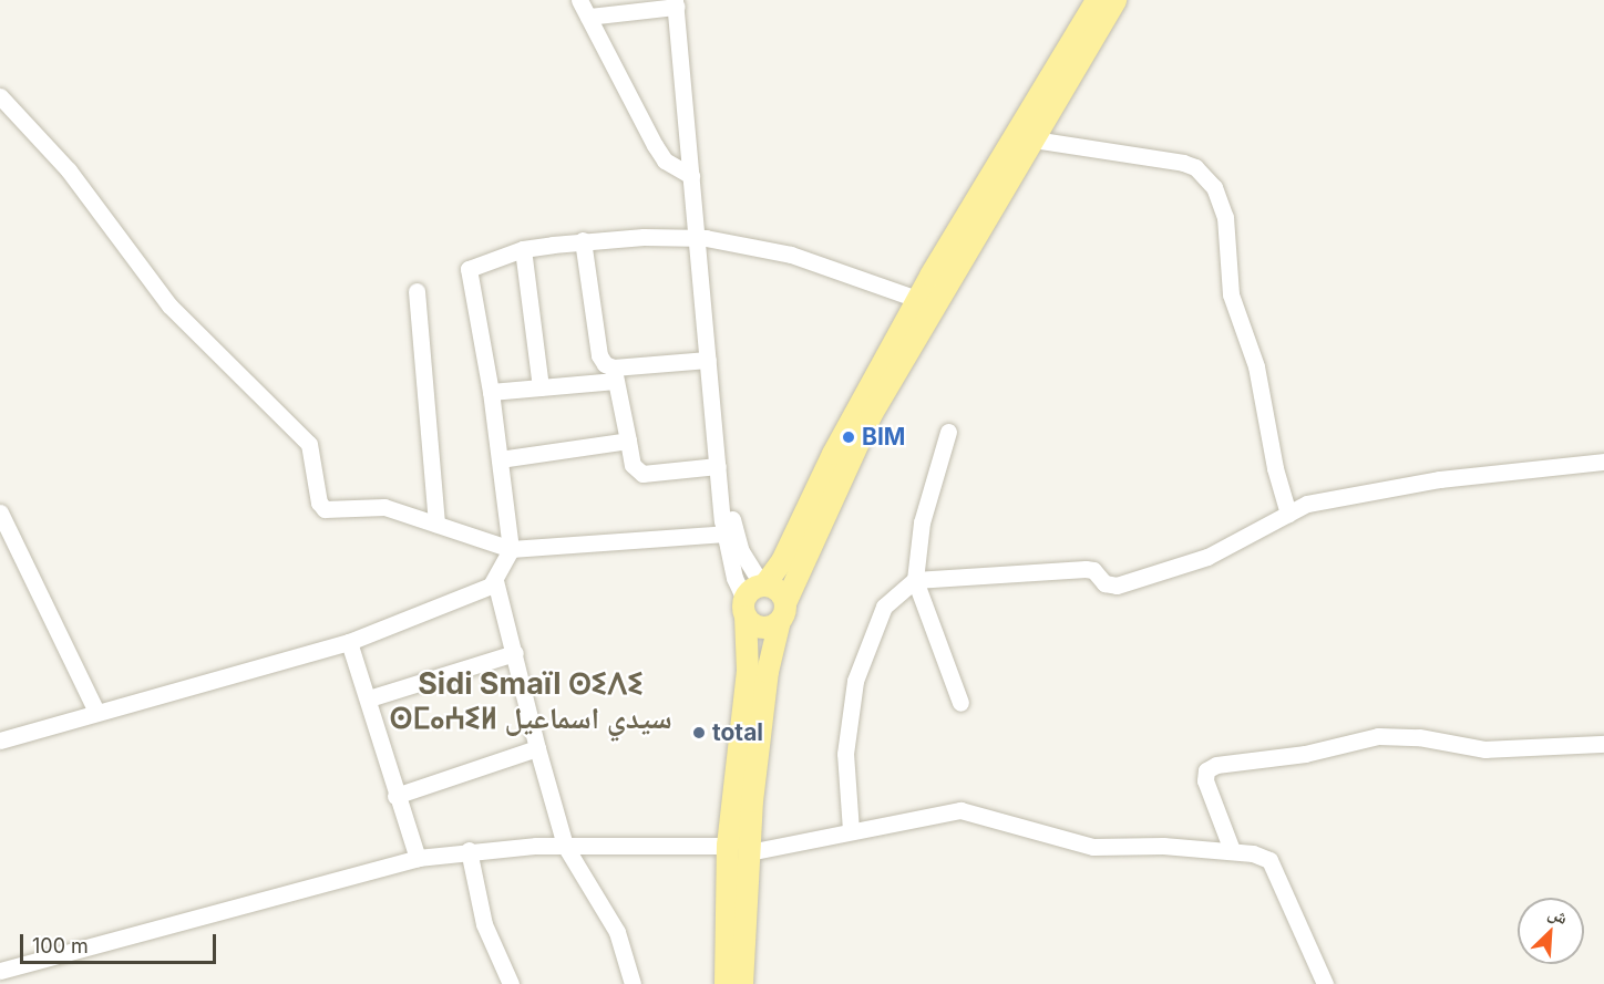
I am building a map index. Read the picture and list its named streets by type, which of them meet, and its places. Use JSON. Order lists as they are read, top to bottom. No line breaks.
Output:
{"districts":["Sidi Smaïl ⵙⵉⴷⵉ ⵙⵎⴰⵄⵉⵍ سيدي اسماعيل"],"places":["BIM","total"],"scale_bar":"100 m","north":"top right"}
